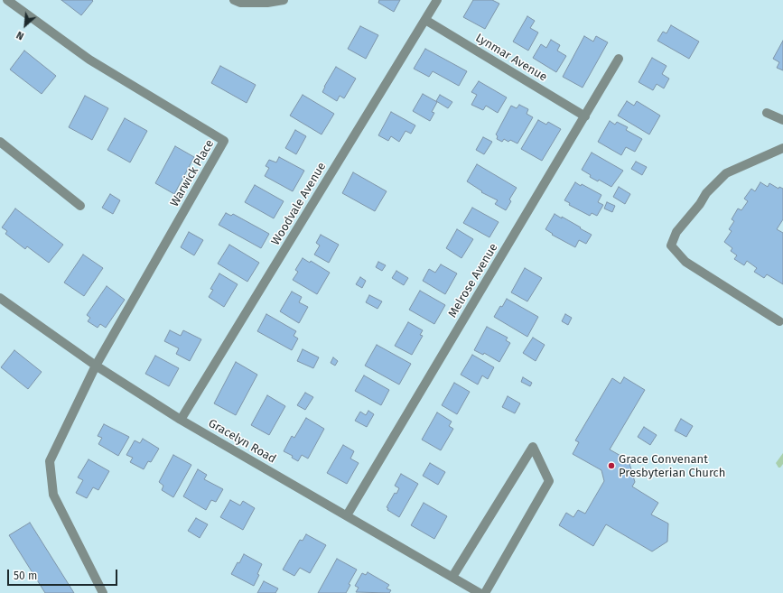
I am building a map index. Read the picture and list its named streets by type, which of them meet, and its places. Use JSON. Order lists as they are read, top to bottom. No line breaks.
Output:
{"streets":{"street":["Lynmar Avenue","Warwick Place","Woodvale Avenue","Melrose Avenue","Gracelyn Road"]},"crossings":[["Lynmar Avenue","Woodvale Avenue"],["Lynmar Avenue","Melrose Avenue"],["Warwick Place","Gracelyn Road"],["Woodvale Avenue","Gracelyn Road"],["Melrose Avenue","Gracelyn Road"]],"places":["Grace Convenant Presbyterian Church"],"scale_bar":"50 m","north":"bottom left"}
